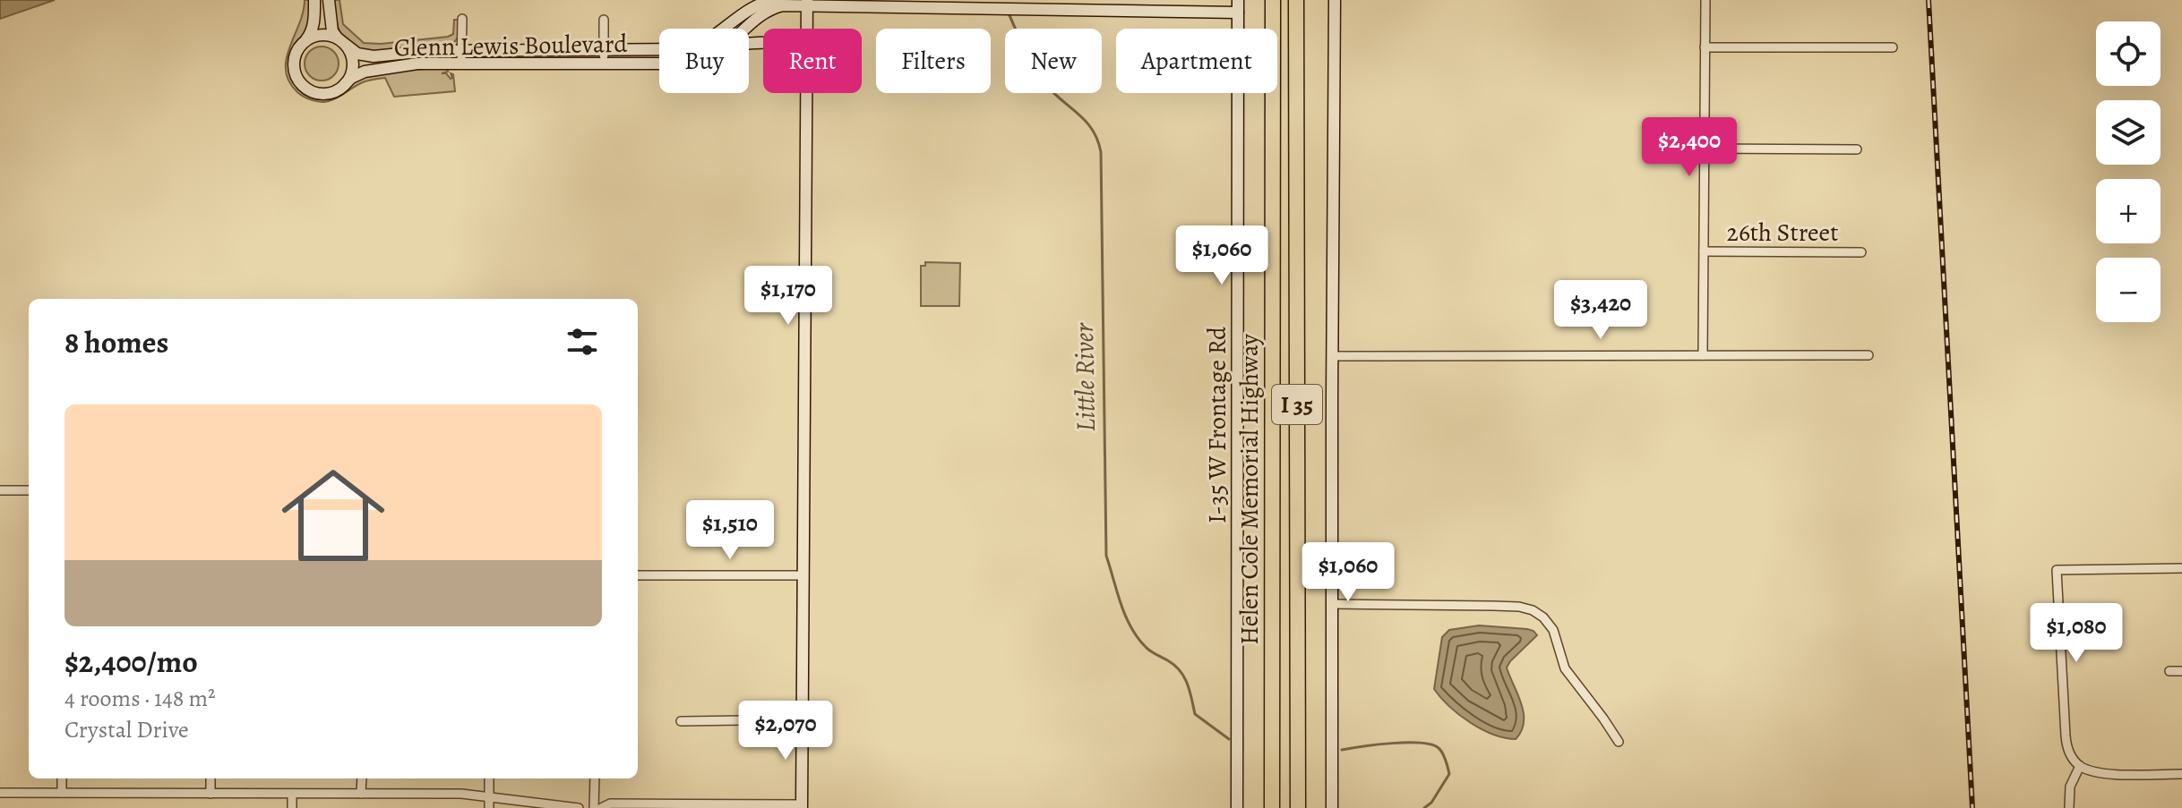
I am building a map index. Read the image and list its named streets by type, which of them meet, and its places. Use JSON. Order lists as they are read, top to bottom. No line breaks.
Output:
{"streets":{"highway":["I 35","Helen Cole Memorial Highway"],"street":["Glenn Lewis Boulevard","26th Street","I-35 W Frontage Rd"]},"crossings":[["Glenn Lewis Boulevard","I-35 W Frontage Rd"]],"water":["Little River"],"page":{"map_buttons":["+","−"],"chip":["Buy","Rent","Filters","New","Apartment"],"price":["$2,400","$1,060","$1,170","$3,420","$1,510","$1,060","$1,080","$2,070"],"heading":"8 homes","list":[{"name":"$2,400/mo","note":"4 rooms · 148 m² · Crystal Drive"}]}}
